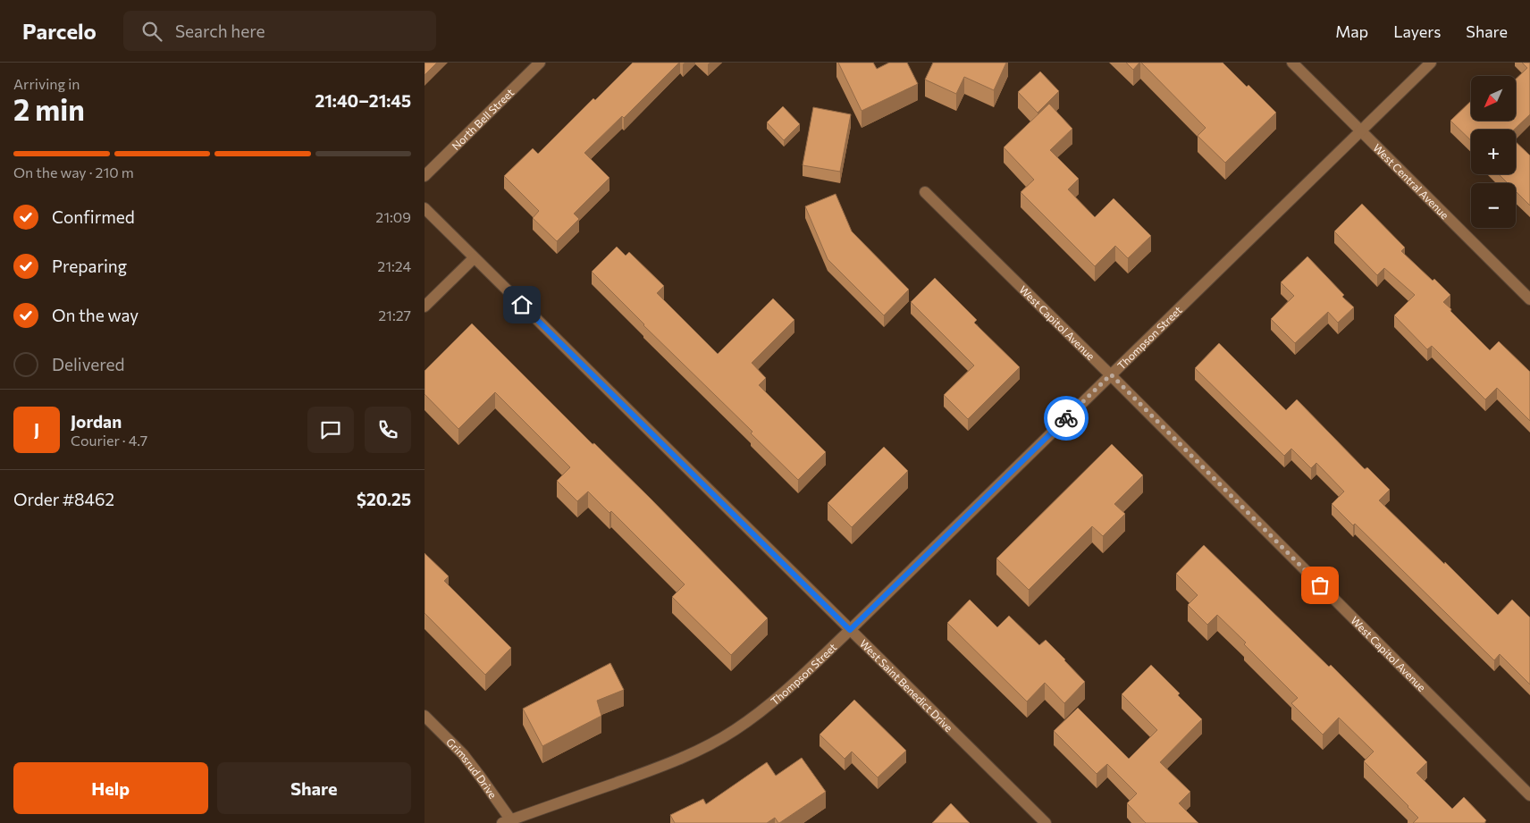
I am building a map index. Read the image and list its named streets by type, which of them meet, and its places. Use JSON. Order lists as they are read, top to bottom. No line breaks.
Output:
{"streets":{"street":["North Bell Street","West Central Avenue","West Capitol Avenue","Thompson Street","West Saint Benedict Drive","Grimsrud Drive"]},"crossings":[["West Central Avenue","Thompson Street"],["West Capitol Avenue","Thompson Street"],["Thompson Street","West Saint Benedict Drive"],["Thompson Street","Grimsrud Drive"]],"north":"bottom left","page":{"header":"Parcelo","search":"Search here","nav":["Map","Layers","Share"],"heading":["2 min","Arriving in","21:40–21:45"],"panel":["Jordan","Courier · 4.7","Order #8462","$20.25"],"map_buttons":["+","−"],"bar":"On the way · 210 m","list":[["Confirmed","21:09"],["Preparing","21:24"],["On the way","21:27"],"Delivered"],"round":"J","buttons":["Help","Share"]}}
